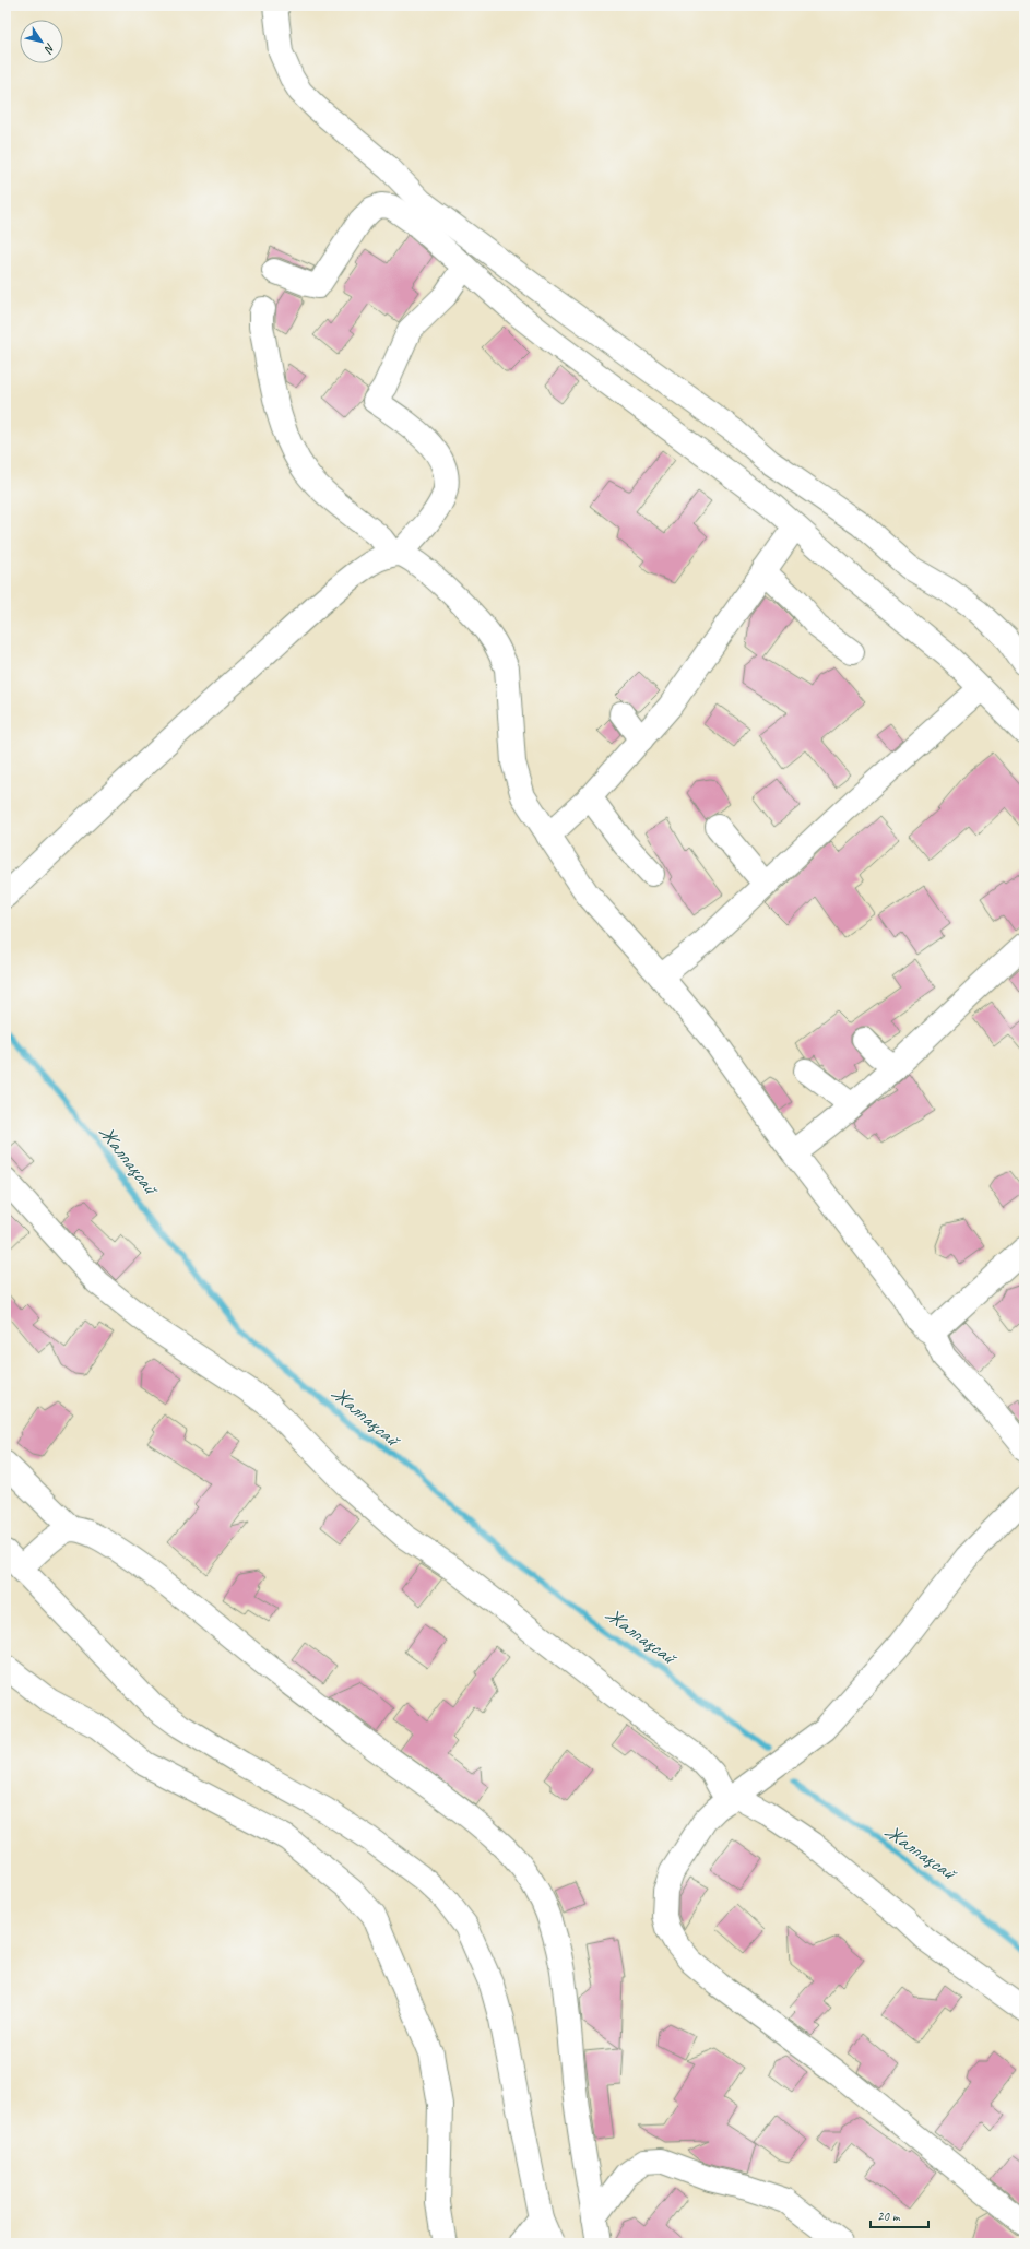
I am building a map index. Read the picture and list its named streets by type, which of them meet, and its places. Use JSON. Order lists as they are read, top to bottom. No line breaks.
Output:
{"water":["Жалпақсай"],"scale_bar":"20 m","north":"bottom right"}
